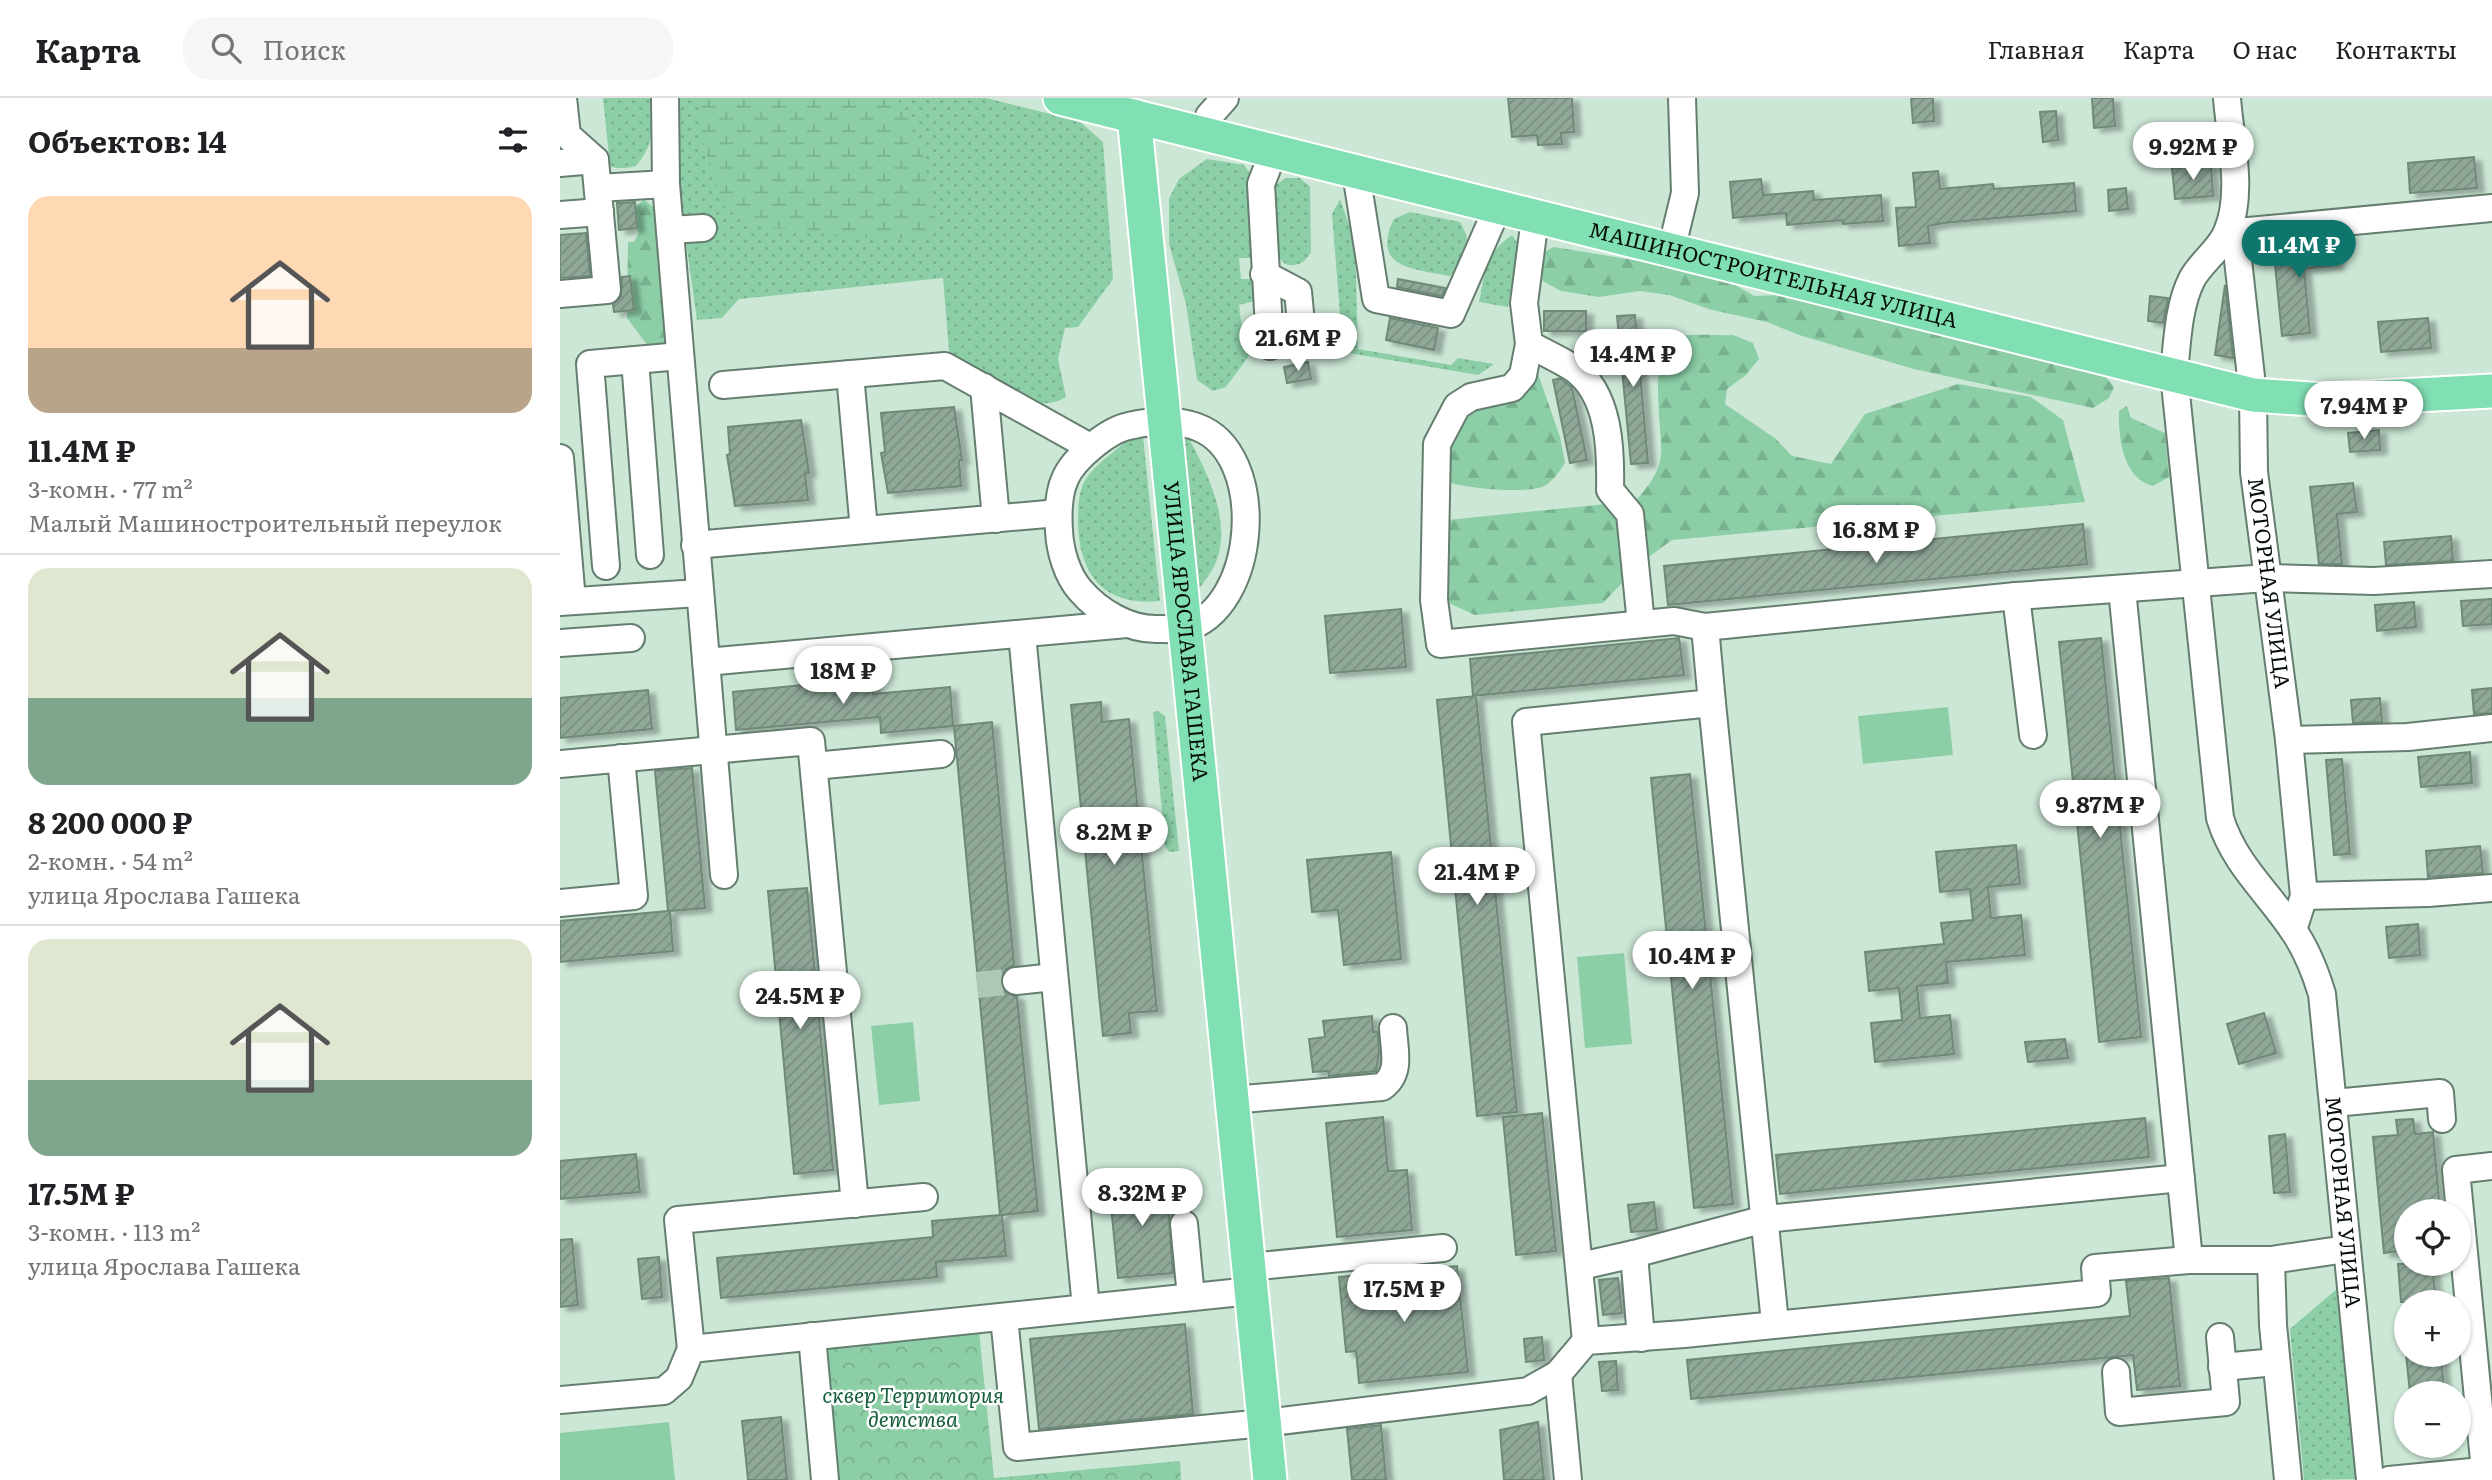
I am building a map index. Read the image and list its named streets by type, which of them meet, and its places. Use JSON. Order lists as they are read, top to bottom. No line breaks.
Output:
{"streets":{"main road":["МАШИНОСТРОИТЕЛЬНАЯ УЛИЦА","УЛИЦА ЯРОСЛАВА ГАШЕКА"],"street":["МОТОРНАЯ УЛИЦА"]},"crossings":[["МАШИНОСТРОИТЕЛЬНАЯ УЛИЦА","МОТОРНАЯ УЛИЦА"],["МАШИНОСТРОИТЕЛЬНАЯ УЛИЦА","УЛИЦА ЯРОСЛАВА ГАШЕКА"]],"parks":["сквер Территория детства"],"page":{"header":"Карта","search":"Поиск","nav":["Главная","Карта","О нас","Контакты"],"heading":"Объектов: 14","price":["9.92M ₽","11.4M ₽","21.6M ₽","14.4M ₽","7.94M ₽","16.8M ₽","18M ₽","9.87M ₽","8.2M ₽","21.4M ₽","10.4M ₽","24.5M ₽","8.32M ₽","17.5M ₽"],"list":[{"name":"11.4M ₽","note":"3-комн. · 77 m² · Малый Машиностроительный переулок"},{"name":"8 200 000 ₽","note":"2-комн. · 54 m² · улица Ярослава Гашека"},{"name":"17.5M ₽","note":"3-комн. · 113 m² · улица Ярослава Гашека"}],"map_buttons":["+","−"]}}
